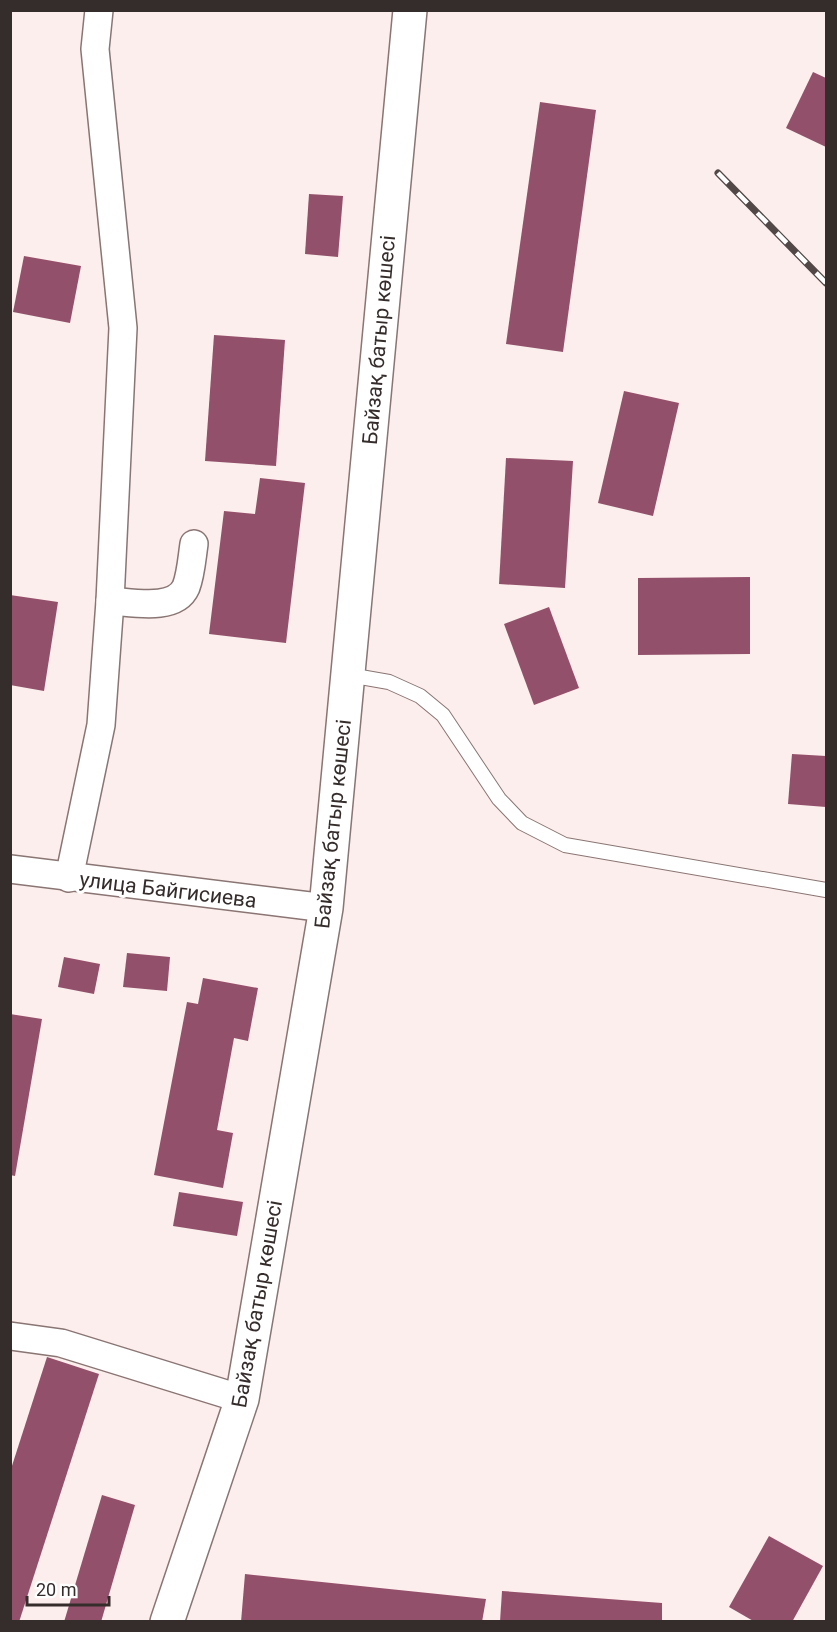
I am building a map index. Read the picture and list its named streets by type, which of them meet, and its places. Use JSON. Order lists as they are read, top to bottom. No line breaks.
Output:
{"streets":{"main road":["Байзақ батыр көшесі"],"street":["улица Байгисиева"]},"crossings":[["Байзақ батыр көшесі","улица Байгисиева"]],"scale_bar":"20 m"}
